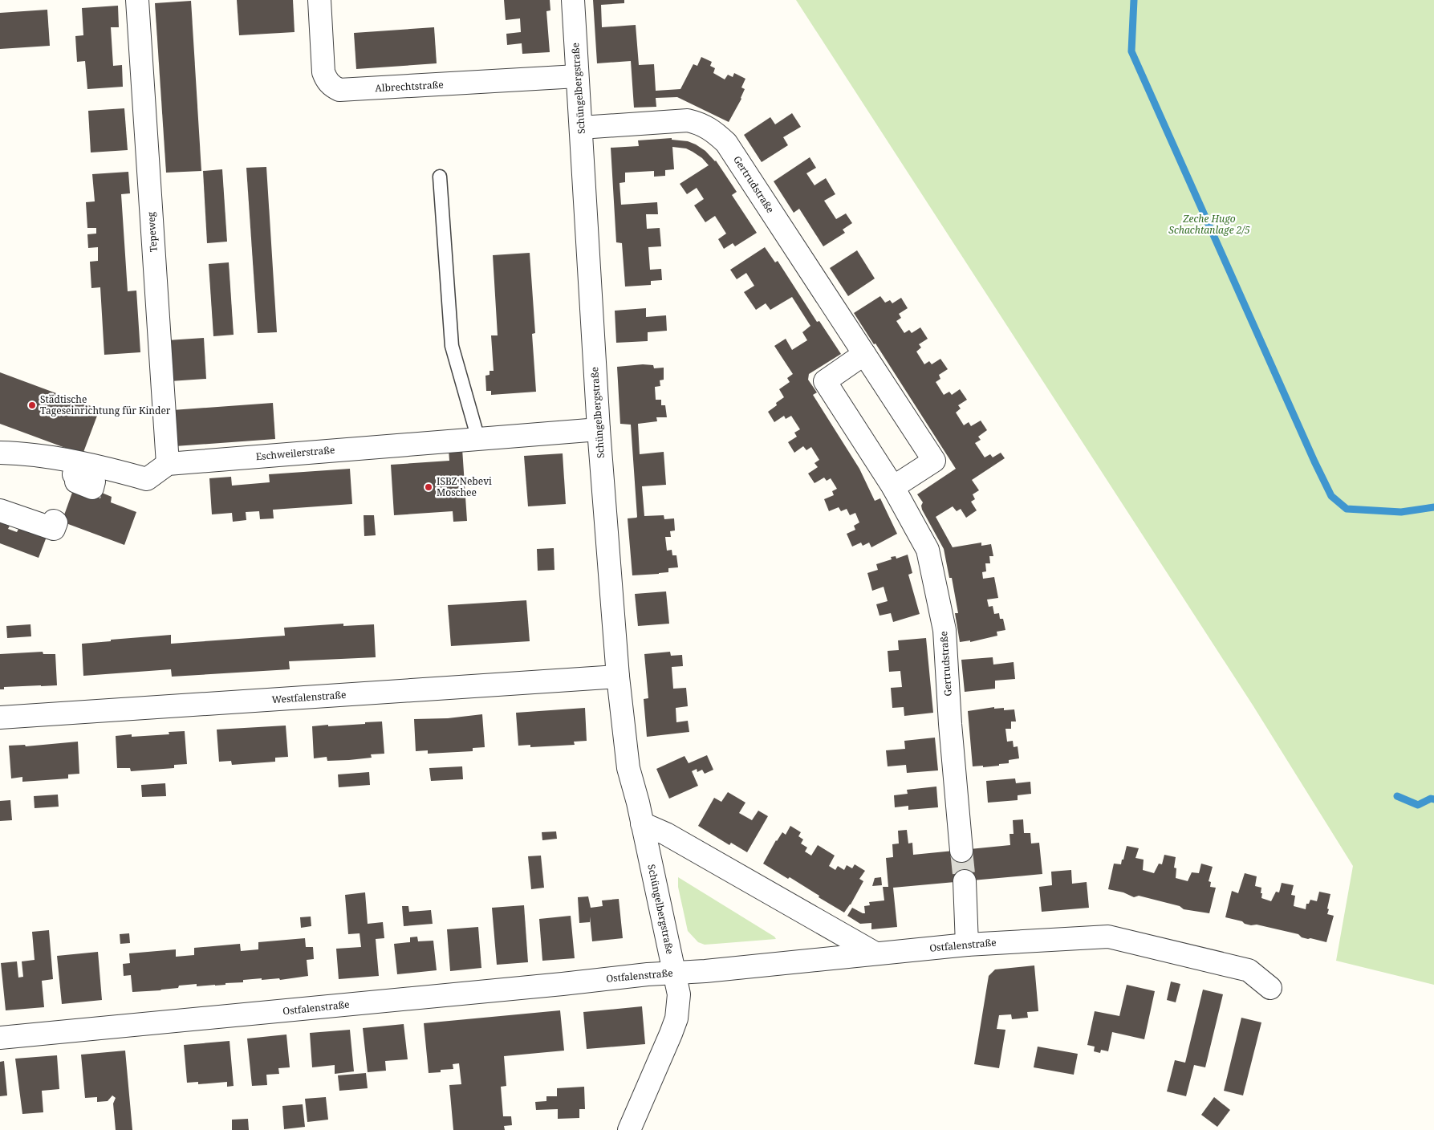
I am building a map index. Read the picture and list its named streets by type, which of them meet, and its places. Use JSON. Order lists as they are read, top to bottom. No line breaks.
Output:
{"streets":{"street":["Albrechtstraße","Schüngelbergstraße","Gertrudstraße","Tepeweg","Eschweilerstraße","Westfalenstraße","Ostfalenstraße"]},"crossings":[["Albrechtstraße","Schüngelbergstraße"],["Schüngelbergstraße","Gertrudstraße"],["Schüngelbergstraße","Eschweilerstraße"],["Schüngelbergstraße","Westfalenstraße"],["Schüngelbergstraße","Ostfalenstraße"],["Tepeweg","Eschweilerstraße"]],"parks":["Zeche Hugo Schachtanlage 2/5"],"places":["Städtische Tageseinrichtung für Kinder","ISBZ Nebevi Moschee"]}
